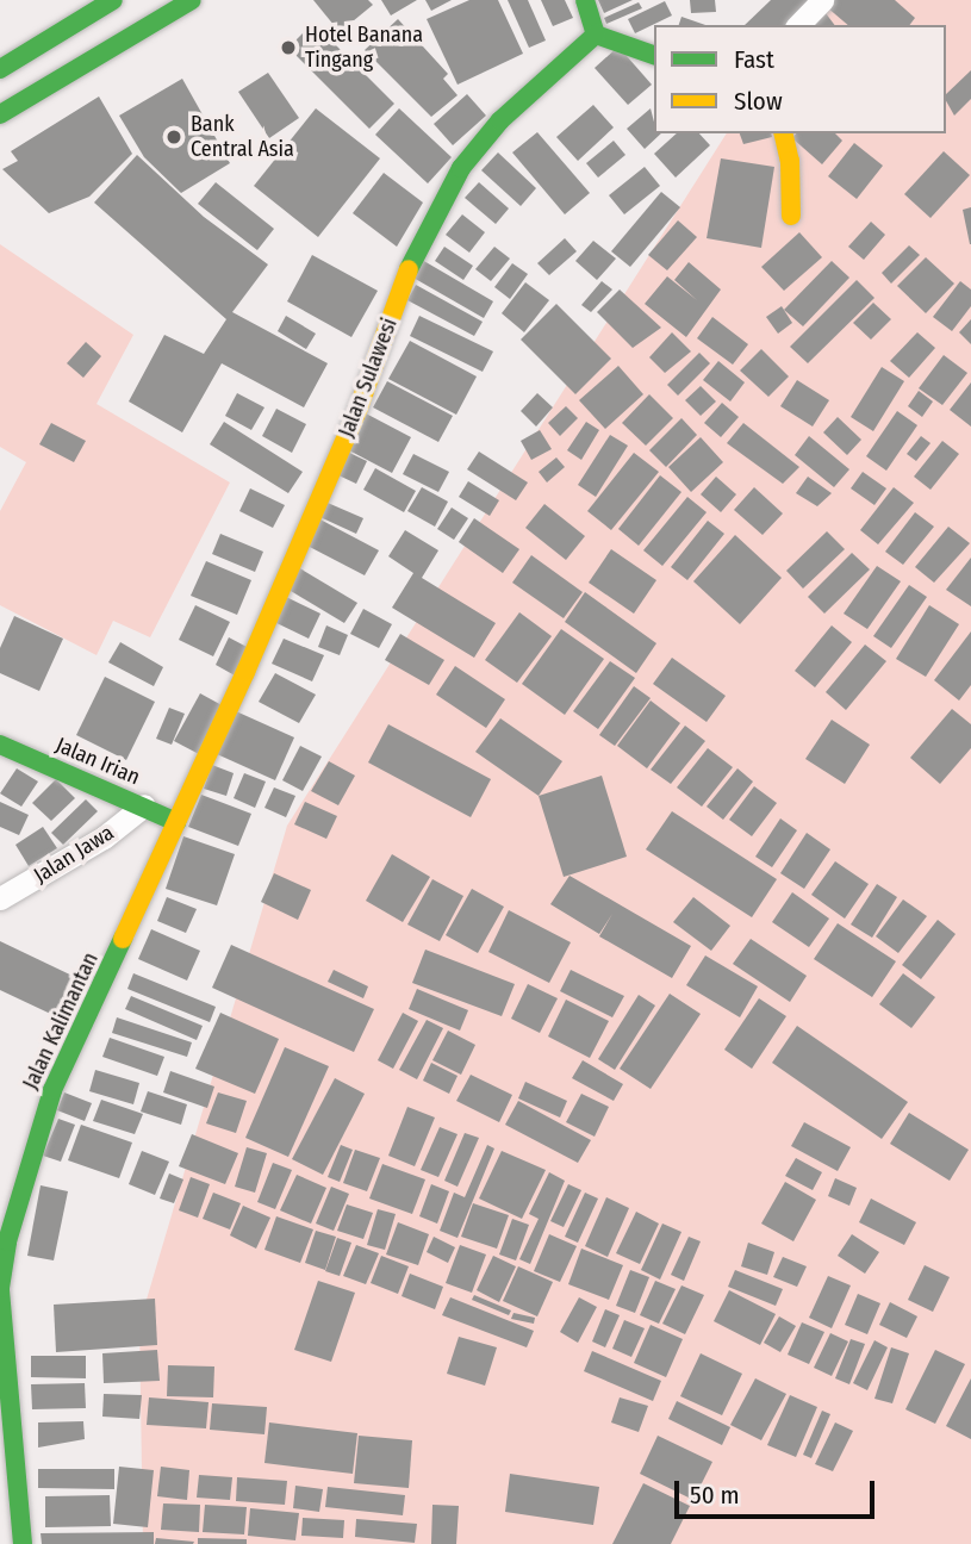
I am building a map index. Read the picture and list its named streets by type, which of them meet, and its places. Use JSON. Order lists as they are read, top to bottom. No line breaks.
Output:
{"streets":{"street":["Jalan Sulawesi","Jalan Irian","Jalan Jawa","Jalan Kalimantan"]},"crossings":[["Jalan Sulawesi","Jalan Irian"],["Jalan Sulawesi","Jalan Kalimantan"],["Jalan Irian","Jalan Jawa"],["Jalan Irian","Jalan Kalimantan"]],"places":["Hotel Banana Tingang","Bank Central Asia"],"legend":["Fast","Slow"],"scale_bar":"50 m"}
